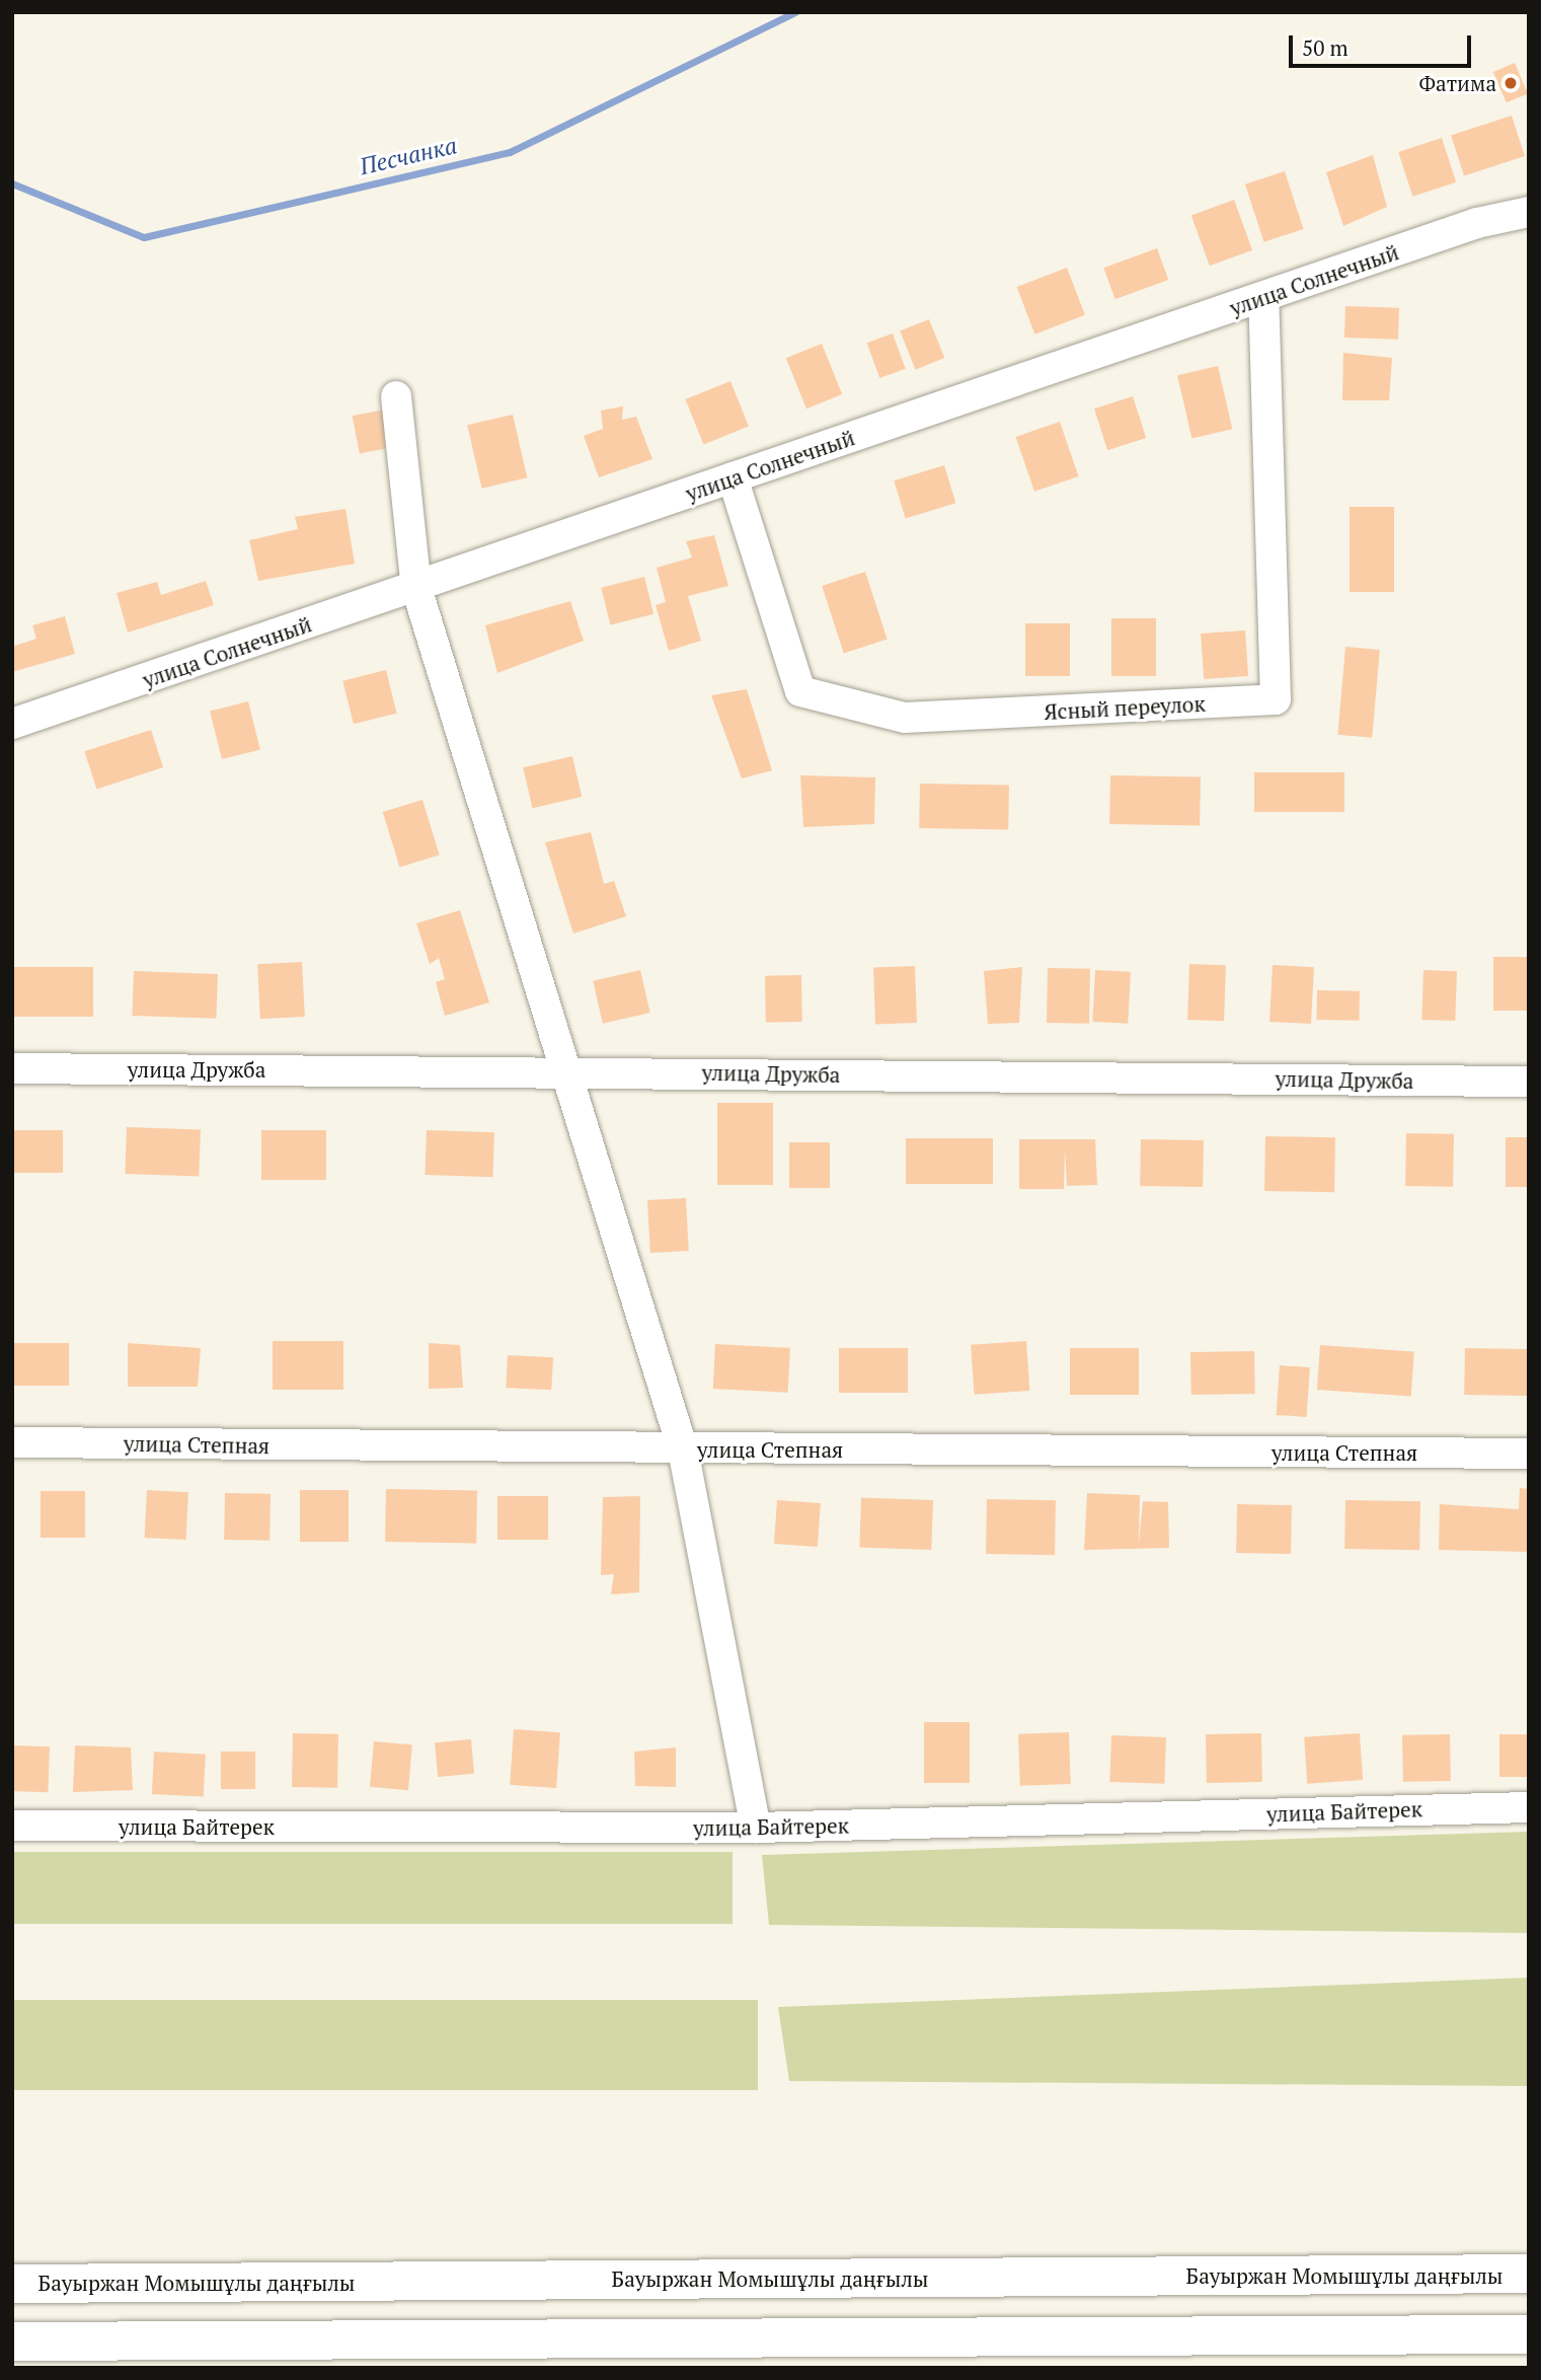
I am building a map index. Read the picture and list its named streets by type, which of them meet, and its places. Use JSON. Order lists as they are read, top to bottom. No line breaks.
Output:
{"streets":{"main road":["Бауыржан Момышұлы даңғылы"],"street":["улица Солнечный","Ясный переулок","улица Дружба","улица Степная","улица Байтерек"]},"crossings":[["улица Солнечный","Ясный переулок"]],"water":["Песчанка"],"places":["Фатима"],"scale_bar":"50 m"}
